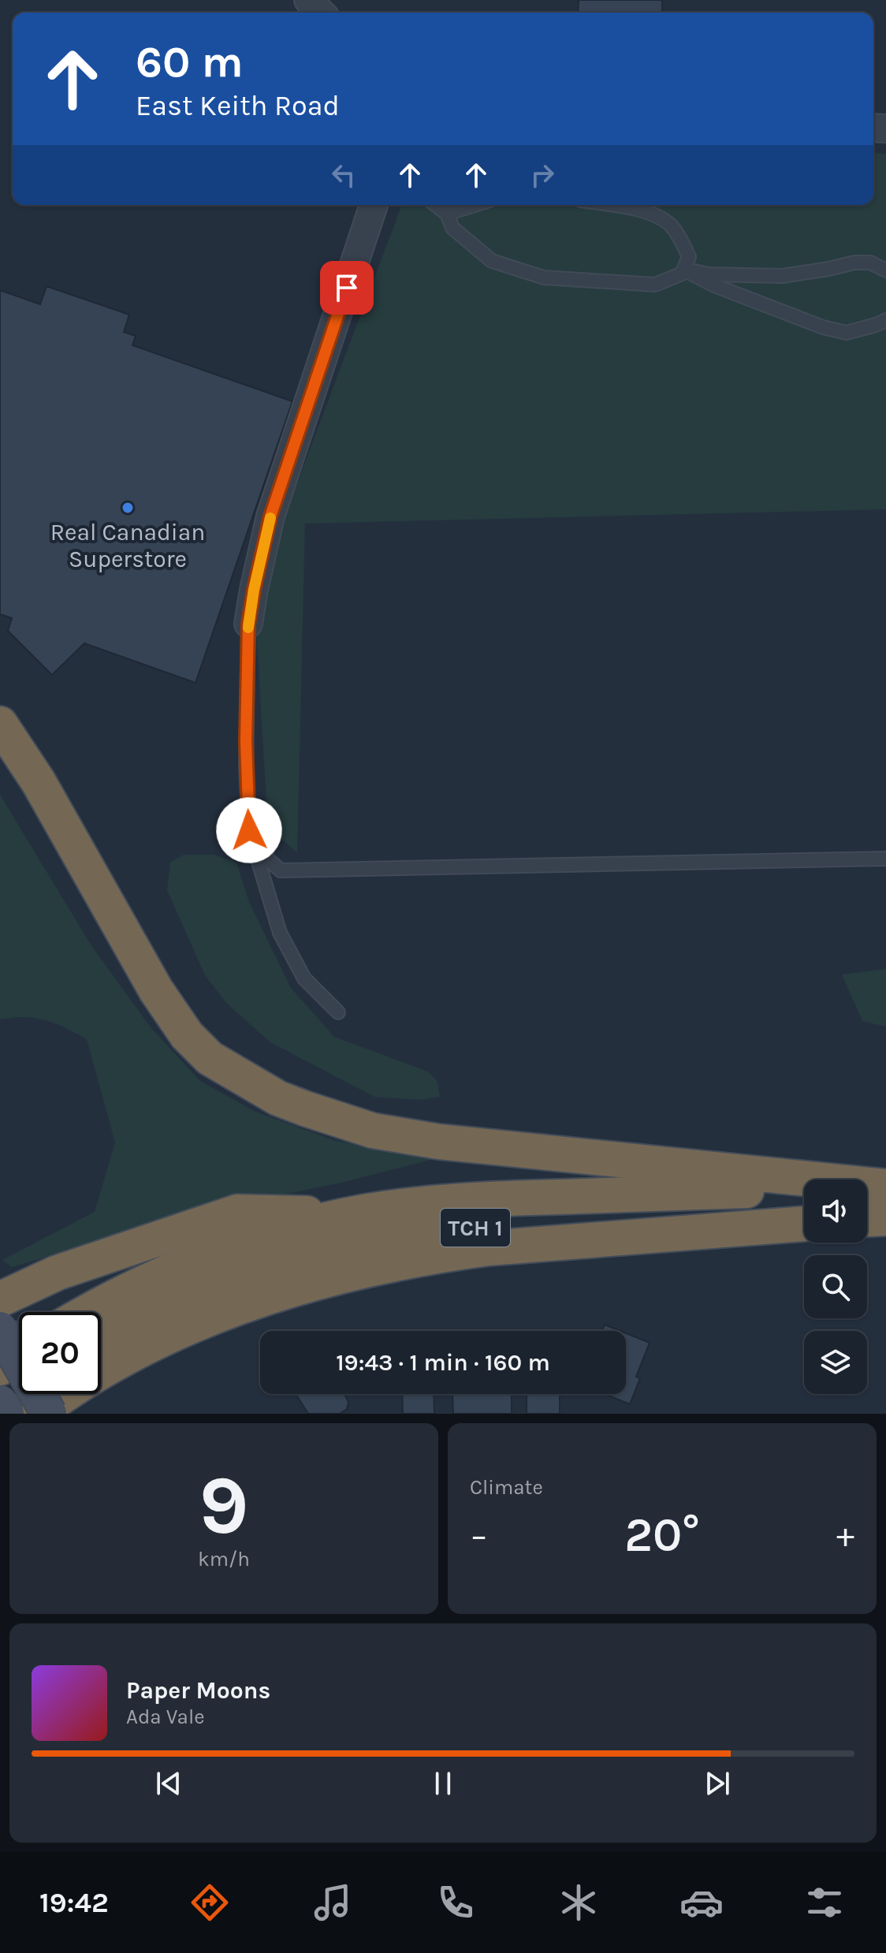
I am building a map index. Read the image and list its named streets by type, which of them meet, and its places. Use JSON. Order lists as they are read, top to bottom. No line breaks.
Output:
{"streets":{"highway":["TCH 1"]},"places":["Real Canadian Superstore"],"page":{"turn":["60 m","East Keith Road"],"limit":"20","trip":"19:43 · 1 min · 160 m","tile":[["9","km/h"],"Climate"],"heat":["−","20°","+"],"song":["Paper Moons","Ada Vale"],"tabs":"19:42"}}
